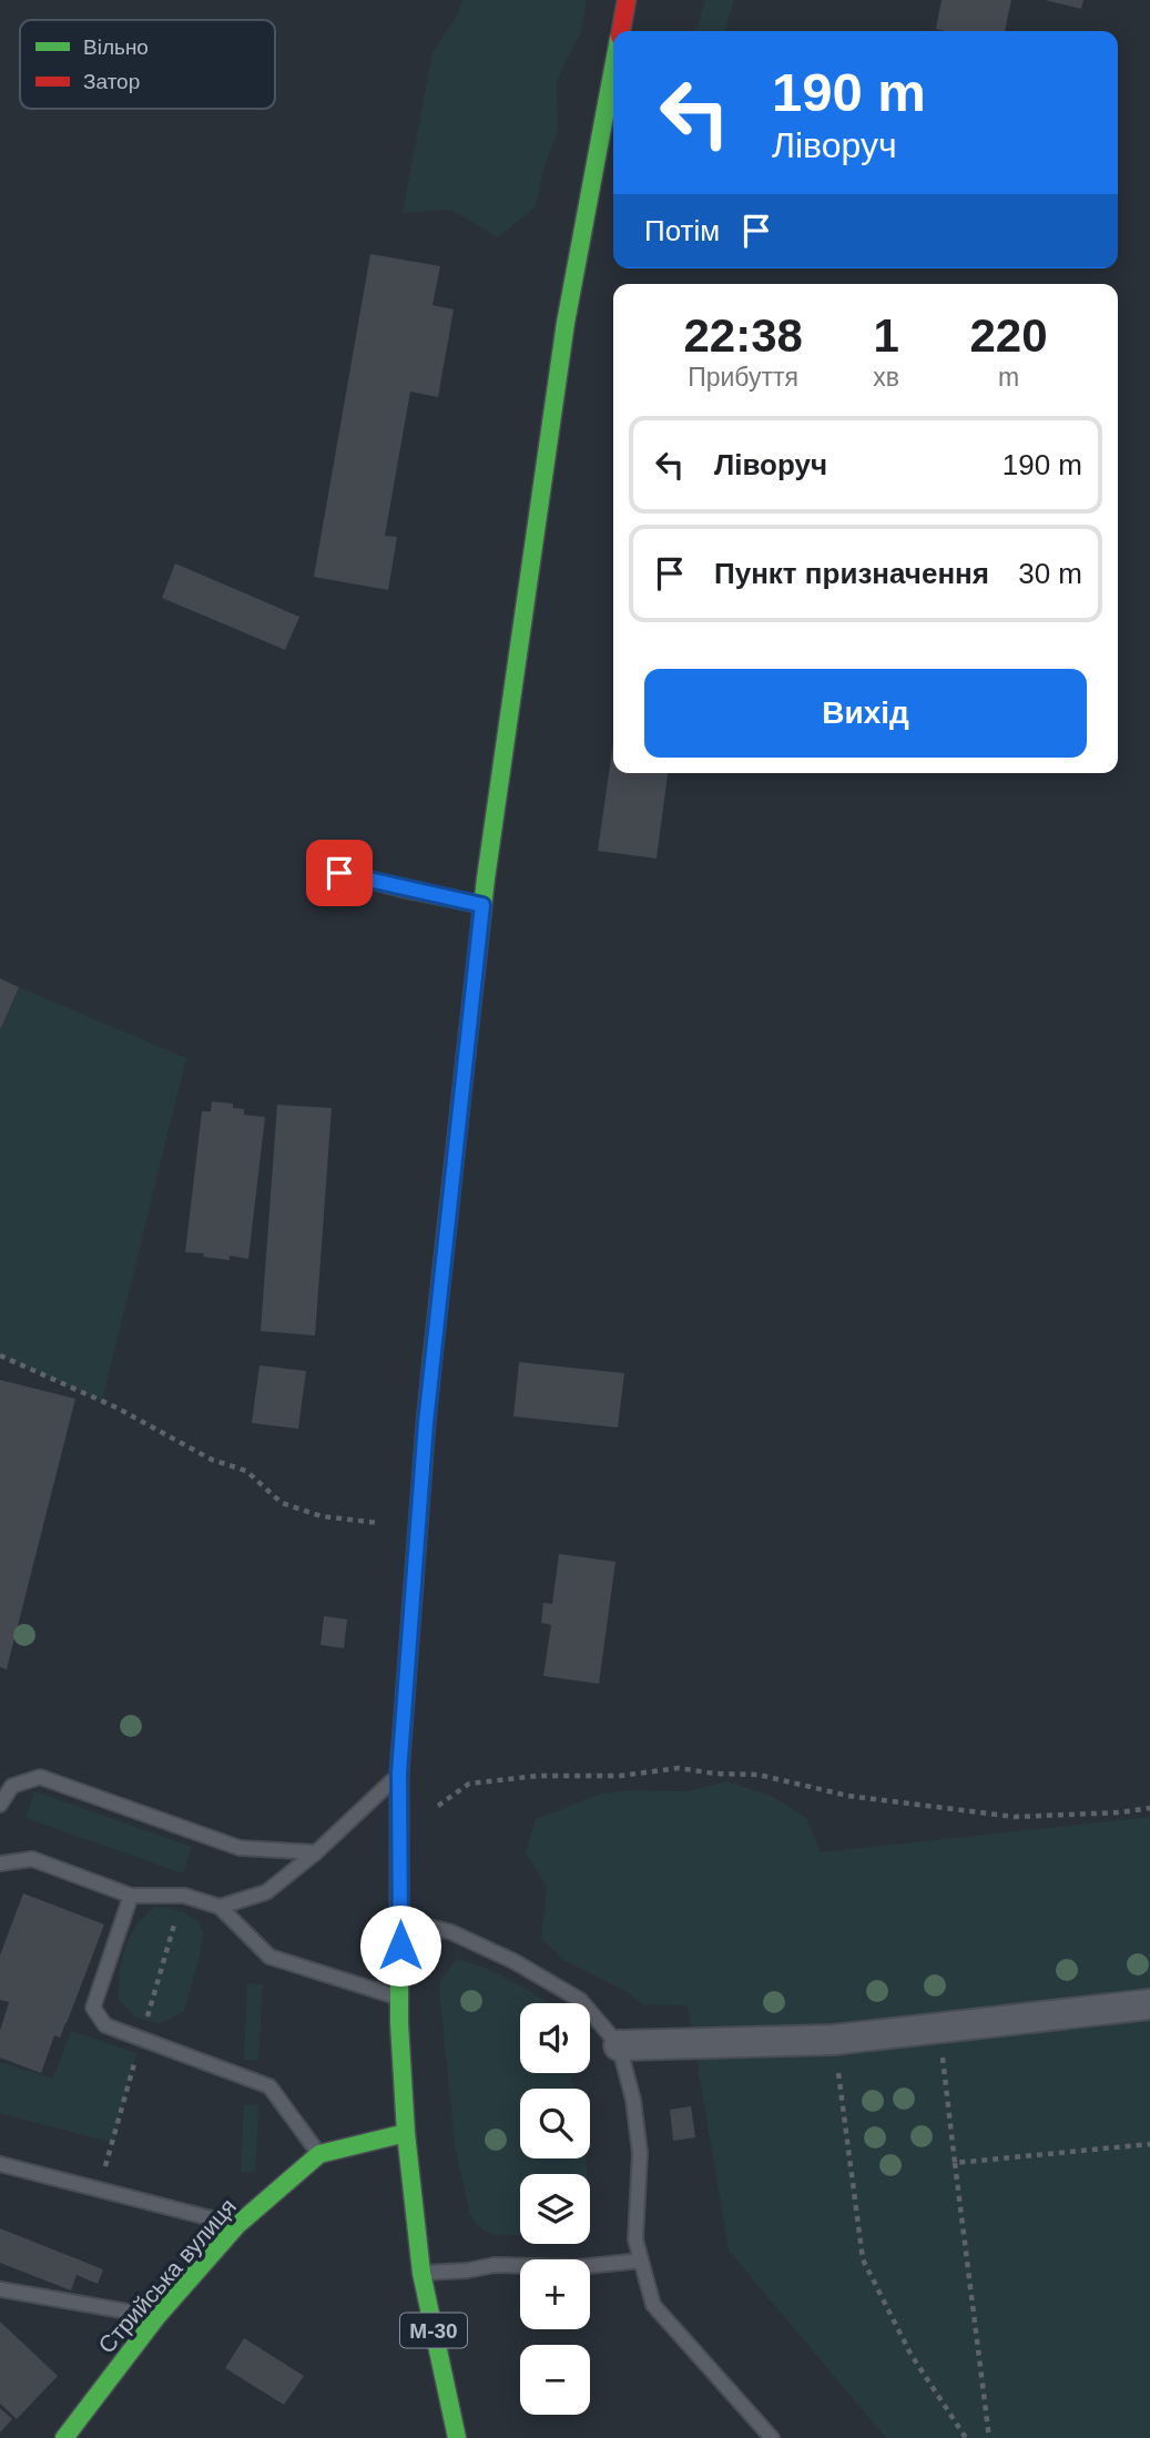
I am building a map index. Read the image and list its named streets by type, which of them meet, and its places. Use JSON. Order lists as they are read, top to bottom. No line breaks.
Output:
{"streets":{"main road":["Стрийська вулиця","М-30"]},"crossings":[["Стрийська вулиця","М-30"]],"legend":["Вільно","Затор"],"page":{"turn":["190 m","Ліворуч"],"then":"Потім","eta":["22:38","Прибуття","1","хв","220","m"],"list":[{"name":"Ліворуч","value":"190 m"},{"name":"Пункт призначення","value":"30 m"}],"buttons":"Вихід","map_buttons":["+","−"]}}
